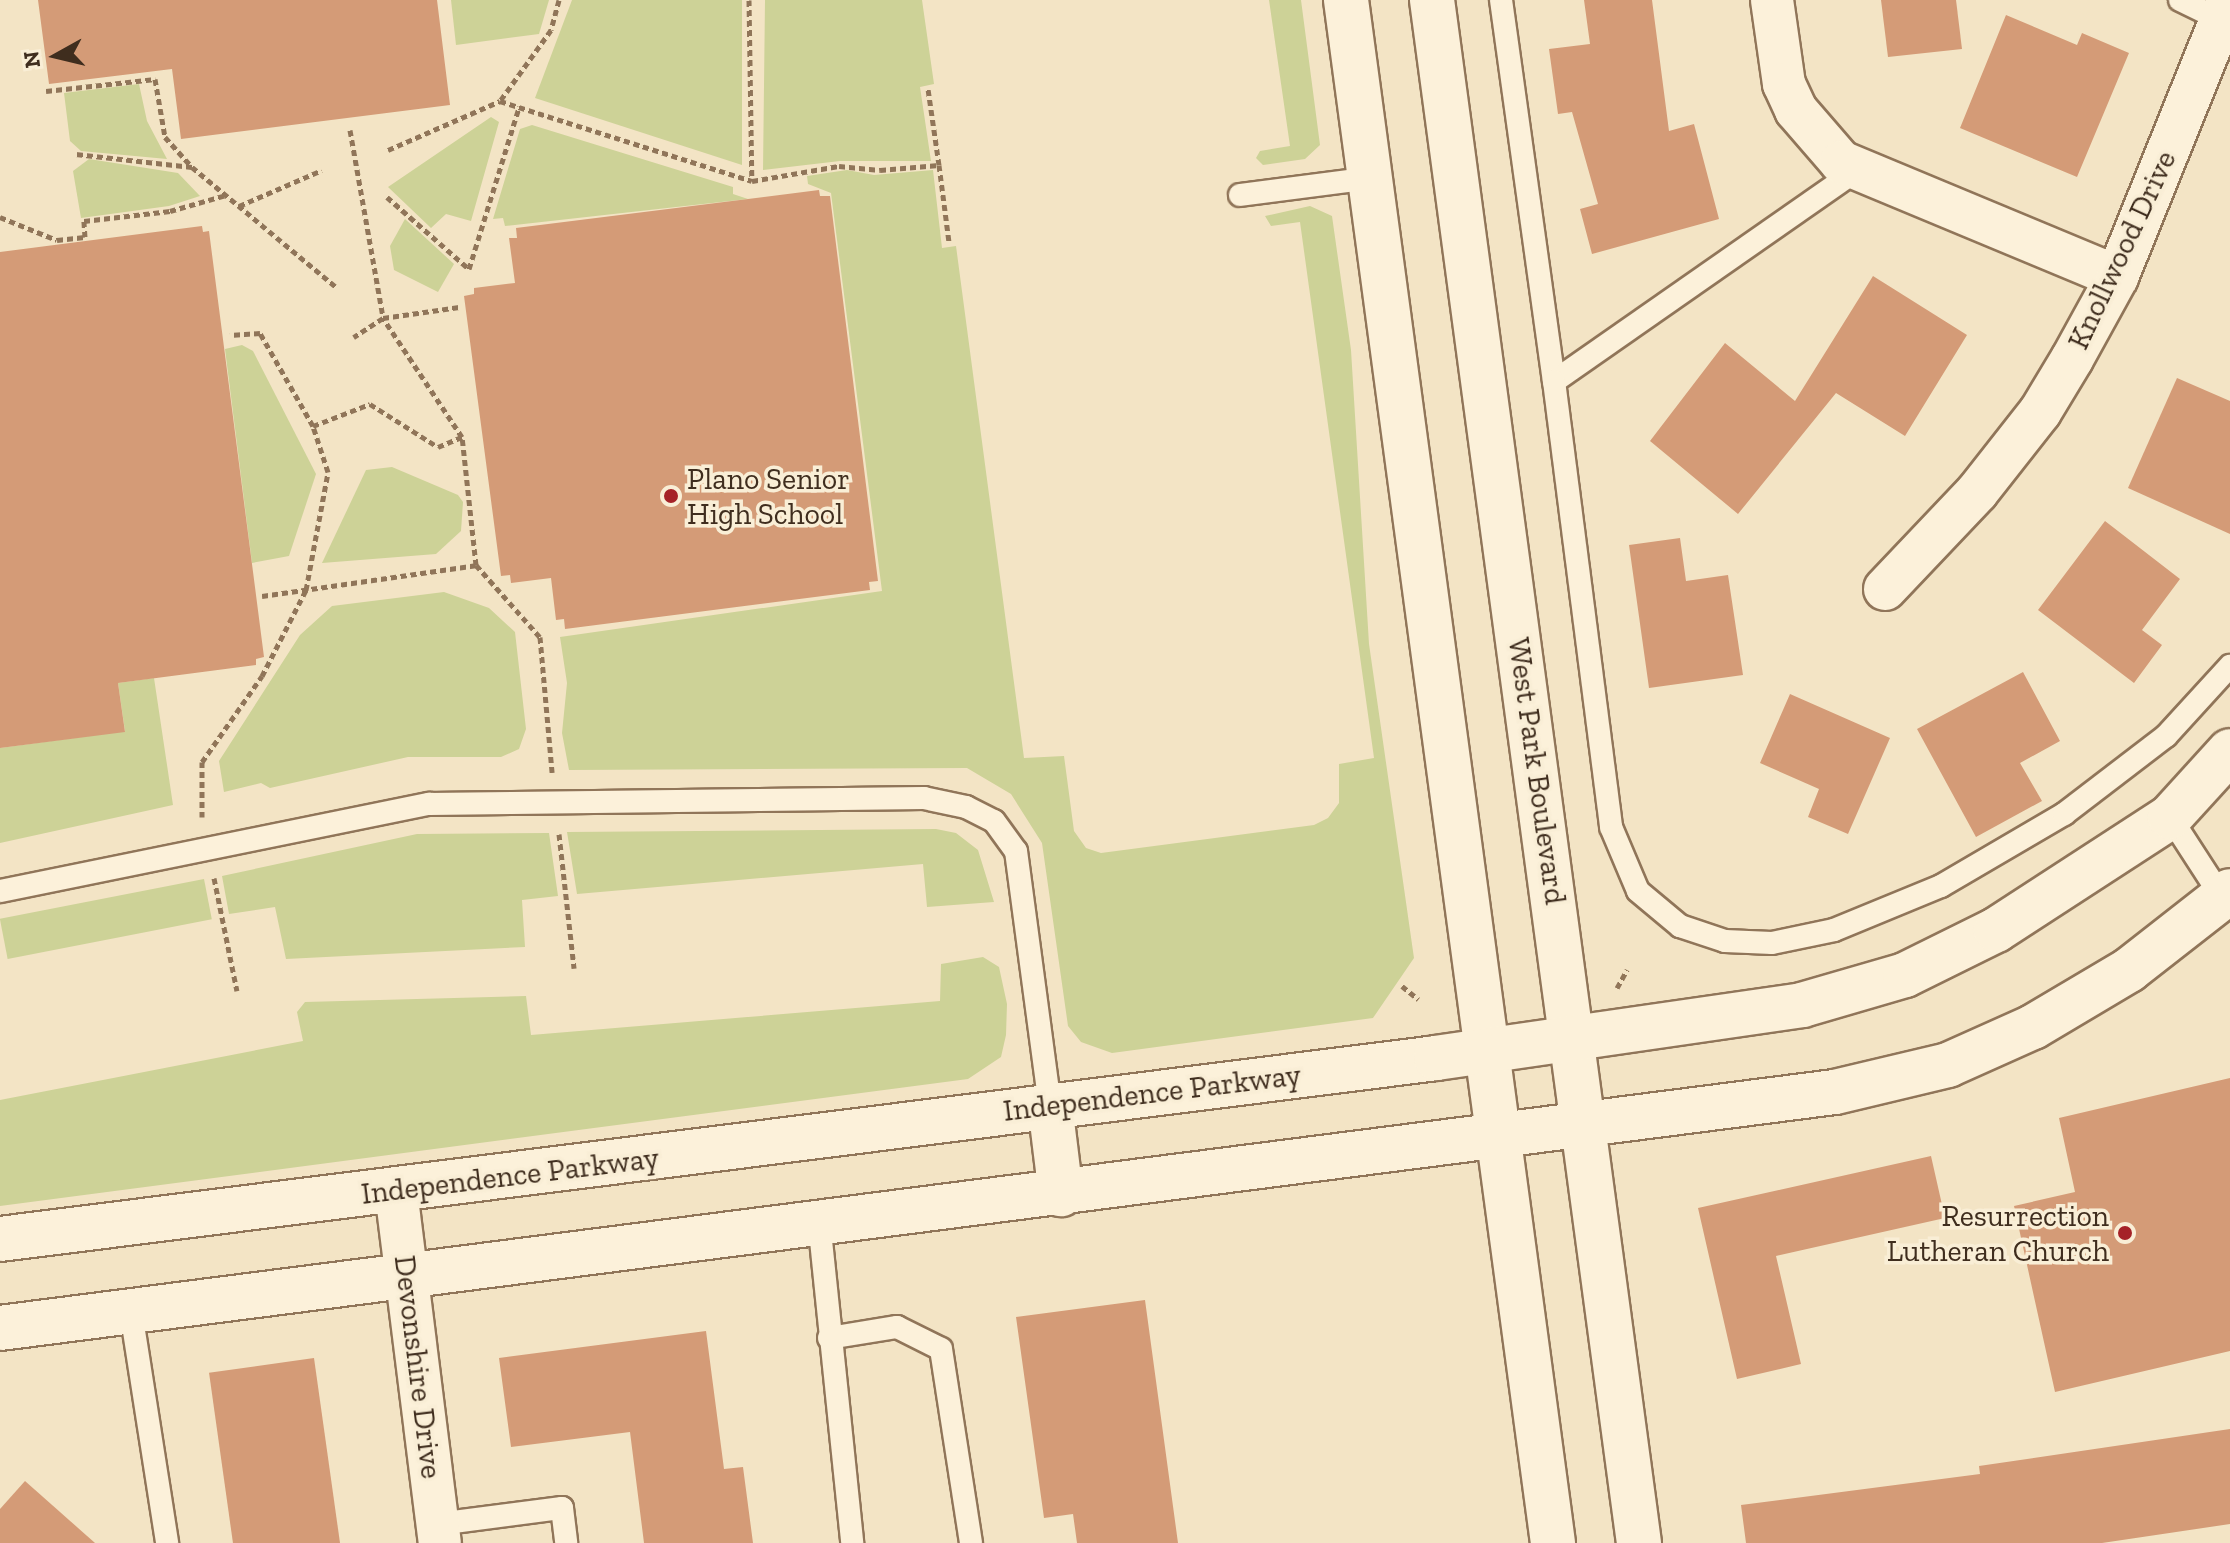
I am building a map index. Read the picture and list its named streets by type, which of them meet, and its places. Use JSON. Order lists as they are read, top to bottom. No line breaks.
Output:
{"streets":{"main road":["West Park Boulevard","Independence Parkway"],"street":["Knollwood Drive","Devonshire Drive"]},"crossings":[["West Park Boulevard","Independence Parkway"],["Independence Parkway","Devonshire Drive"]],"places":["Plano Senior High School","Resurrection Lutheran Church"],"north":"left"}
